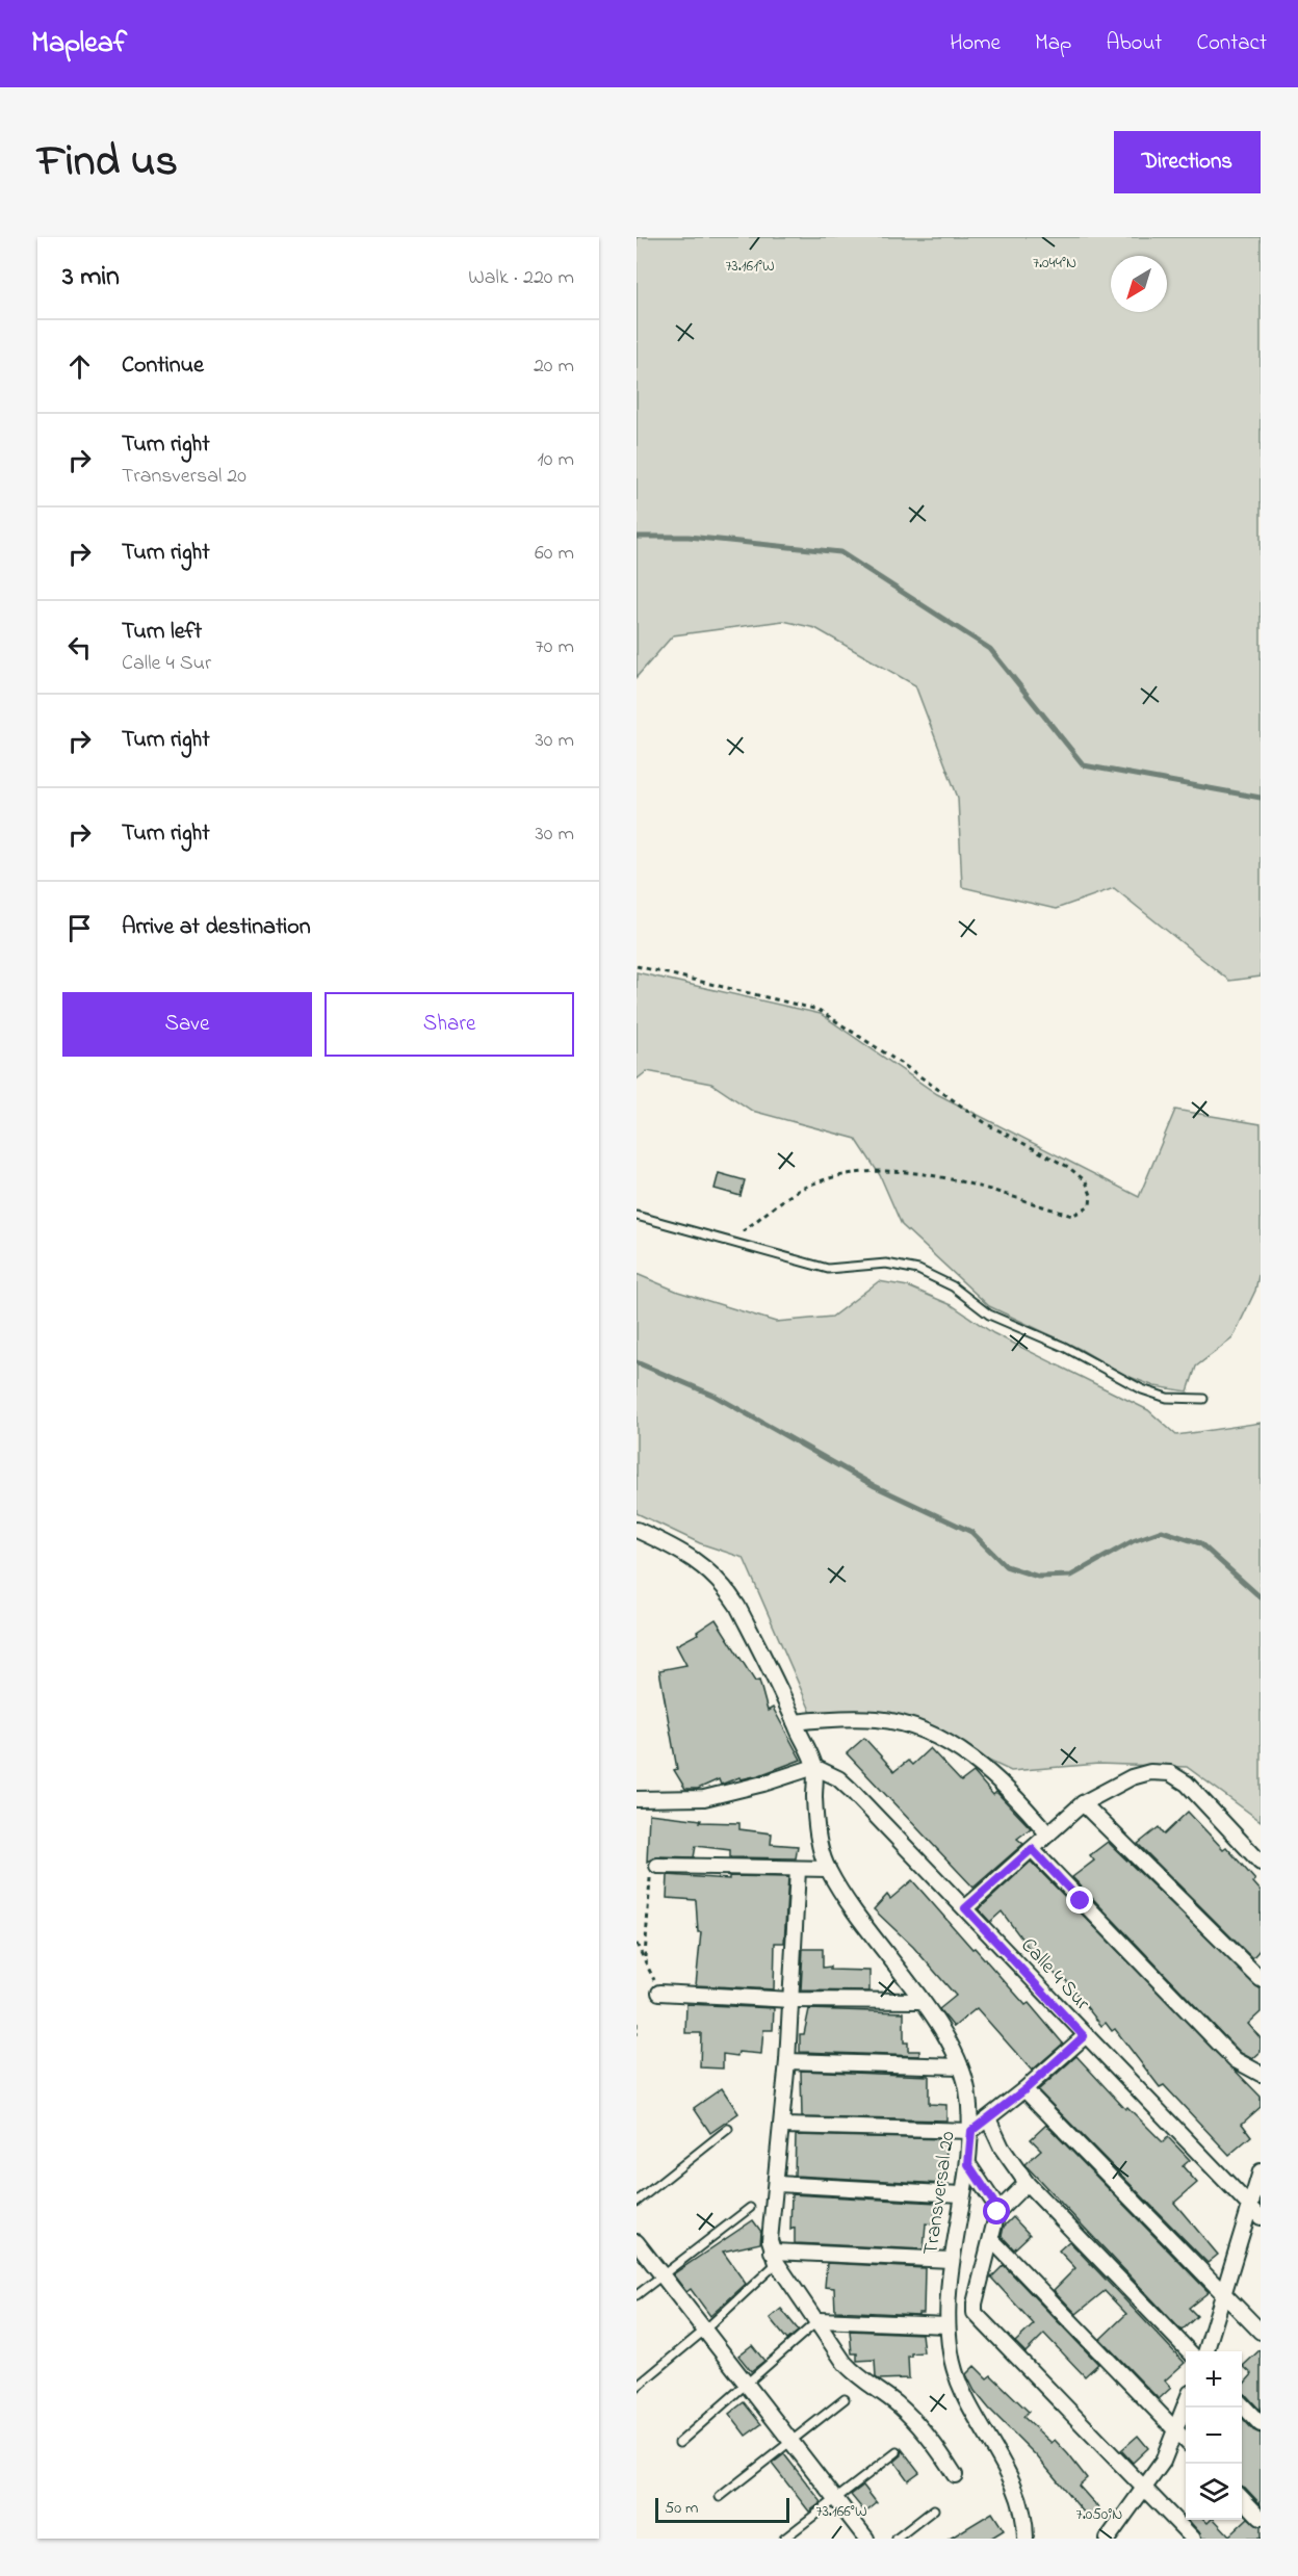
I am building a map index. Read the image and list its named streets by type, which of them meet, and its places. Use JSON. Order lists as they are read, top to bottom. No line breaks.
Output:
{"streets":{"street":["Calle 4 Sur","Transversal 20"]},"crossings":[["Calle 4 Sur","Transversal 20"]],"scale_bar":"50 m","north":"bottom left","page":{"header":"Mapleaf","nav":["Home","Map","About","Contact"],"title":"Find us","buttons":["Directions",["Save","Share"]],"heading":["3 min","Walk · 220 m"],"list":[["Continue","20 m"],["Turn right","Transversal 20","10 m"],["Turn right","60 m"],["Turn left","Calle 4 Sur","70 m"],["Turn right","30 m"],["Turn right","30 m"],"Arrive at destination"],"map_buttons":["+","−"],"scale":"50 m"},"coordinates":["7.044°N","73.161°W","73.166°W","7.050°N"]}
